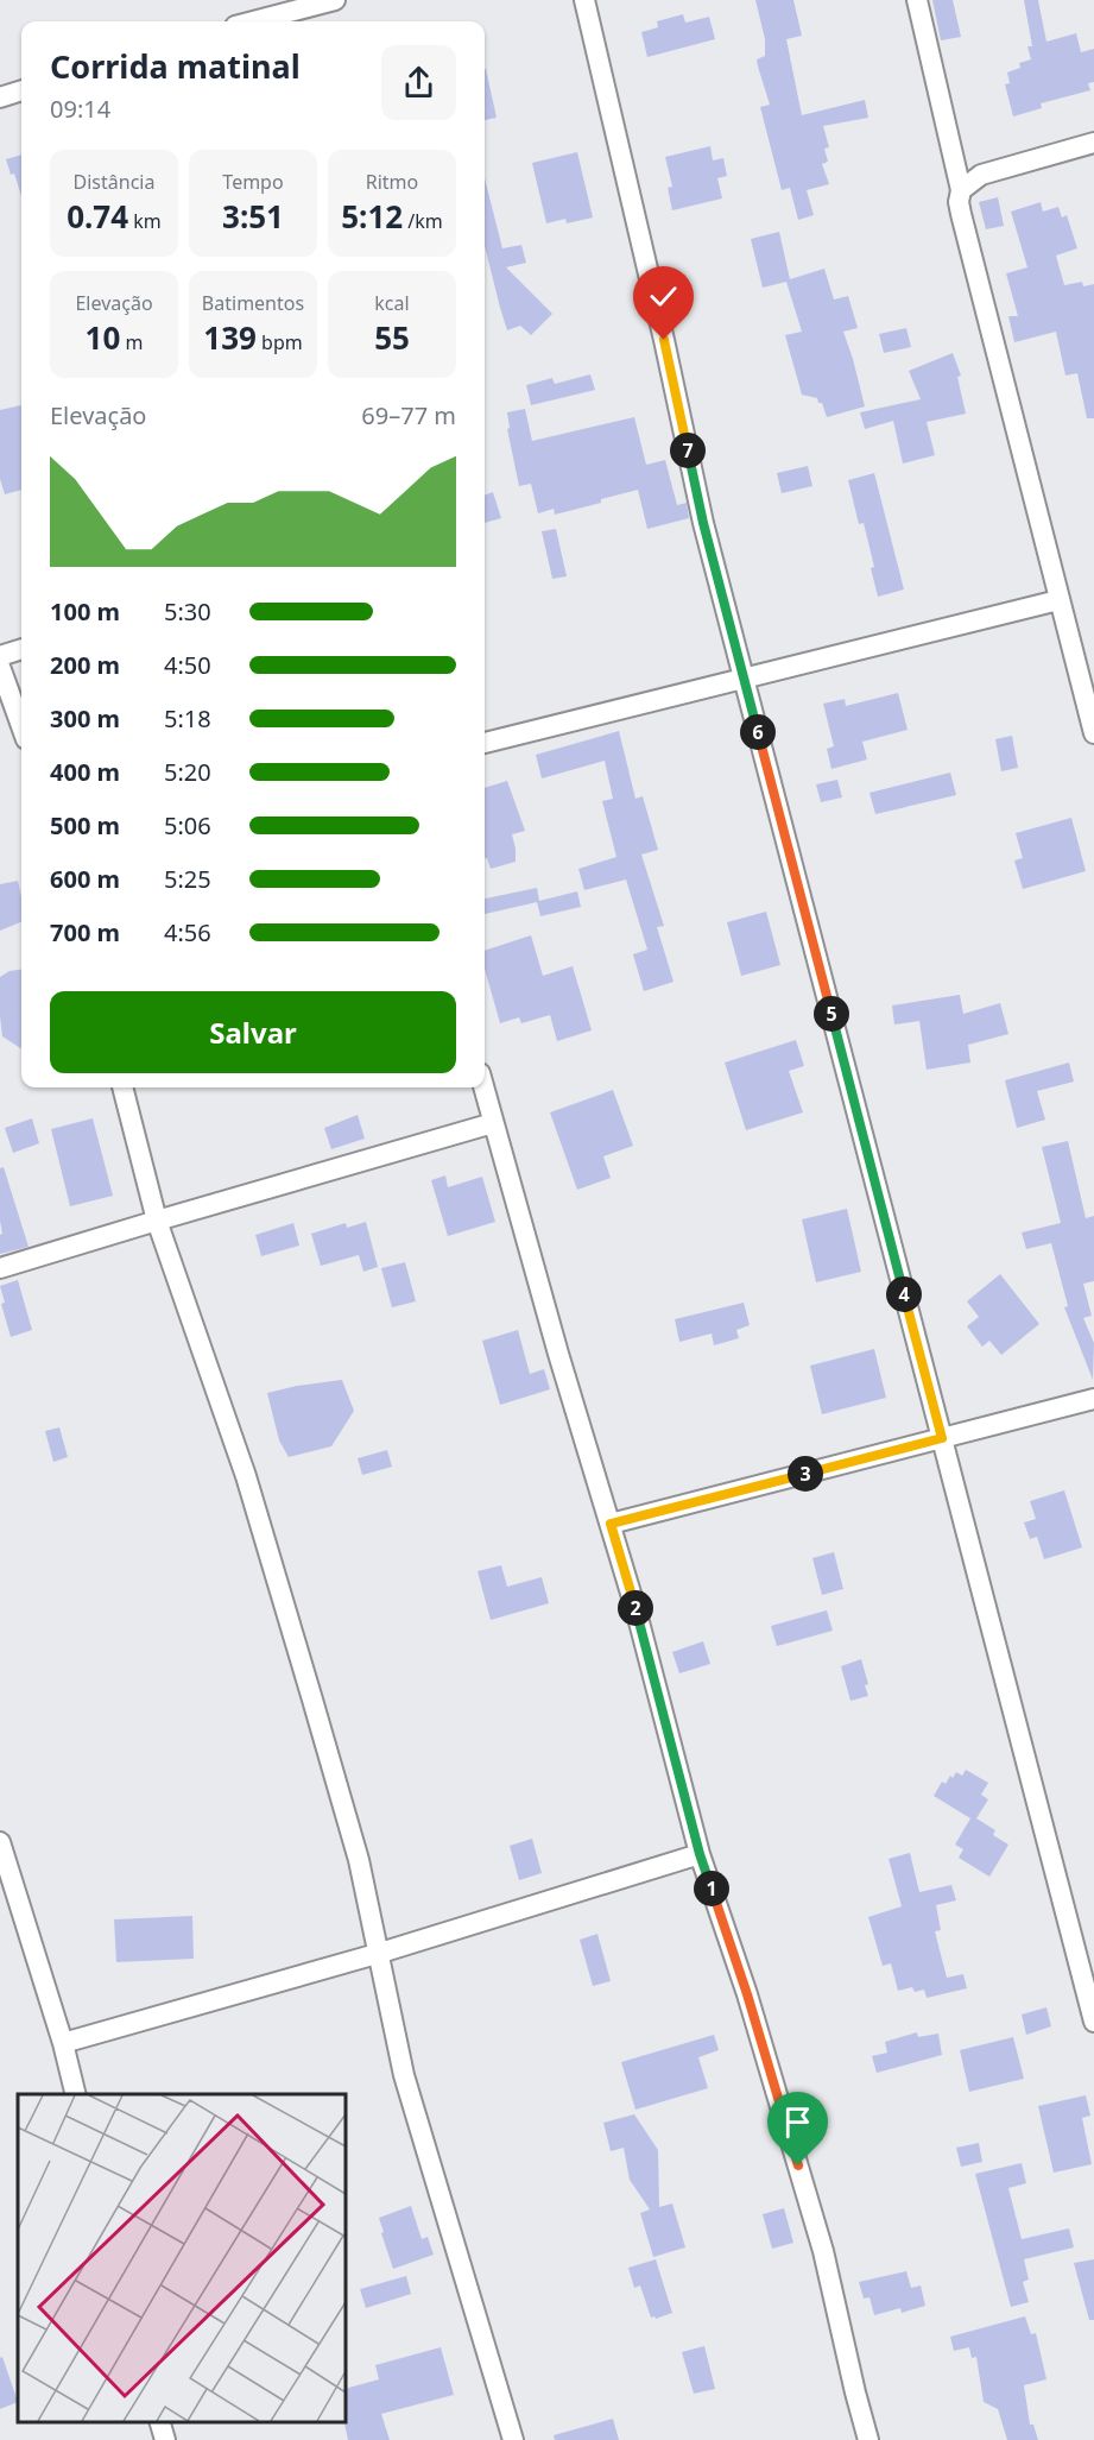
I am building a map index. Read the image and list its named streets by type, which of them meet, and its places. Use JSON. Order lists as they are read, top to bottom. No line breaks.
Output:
{"page":{"heading":["Corrida matinal","09:14"],"stats":[["Distância","0.74 km"],["Tempo","3:51"],["Ritmo","5:12 /km"],["Elevação","10 m"],["Batimentos","139 bpm"],["kcal","55"]],"chart":["Elevação","69–77 m"],"pins":["7","6","5","4","3","2","1"],"list":[{"name":"100 m","note":"5:30"},{"name":"200 m","note":"4:50"},{"name":"300 m","note":"5:18"},{"name":"400 m","note":"5:20"},{"name":"500 m","note":"5:06"},{"name":"600 m","note":"5:25"},{"name":"700 m","note":"4:56"}],"buttons":"Salvar"}}
